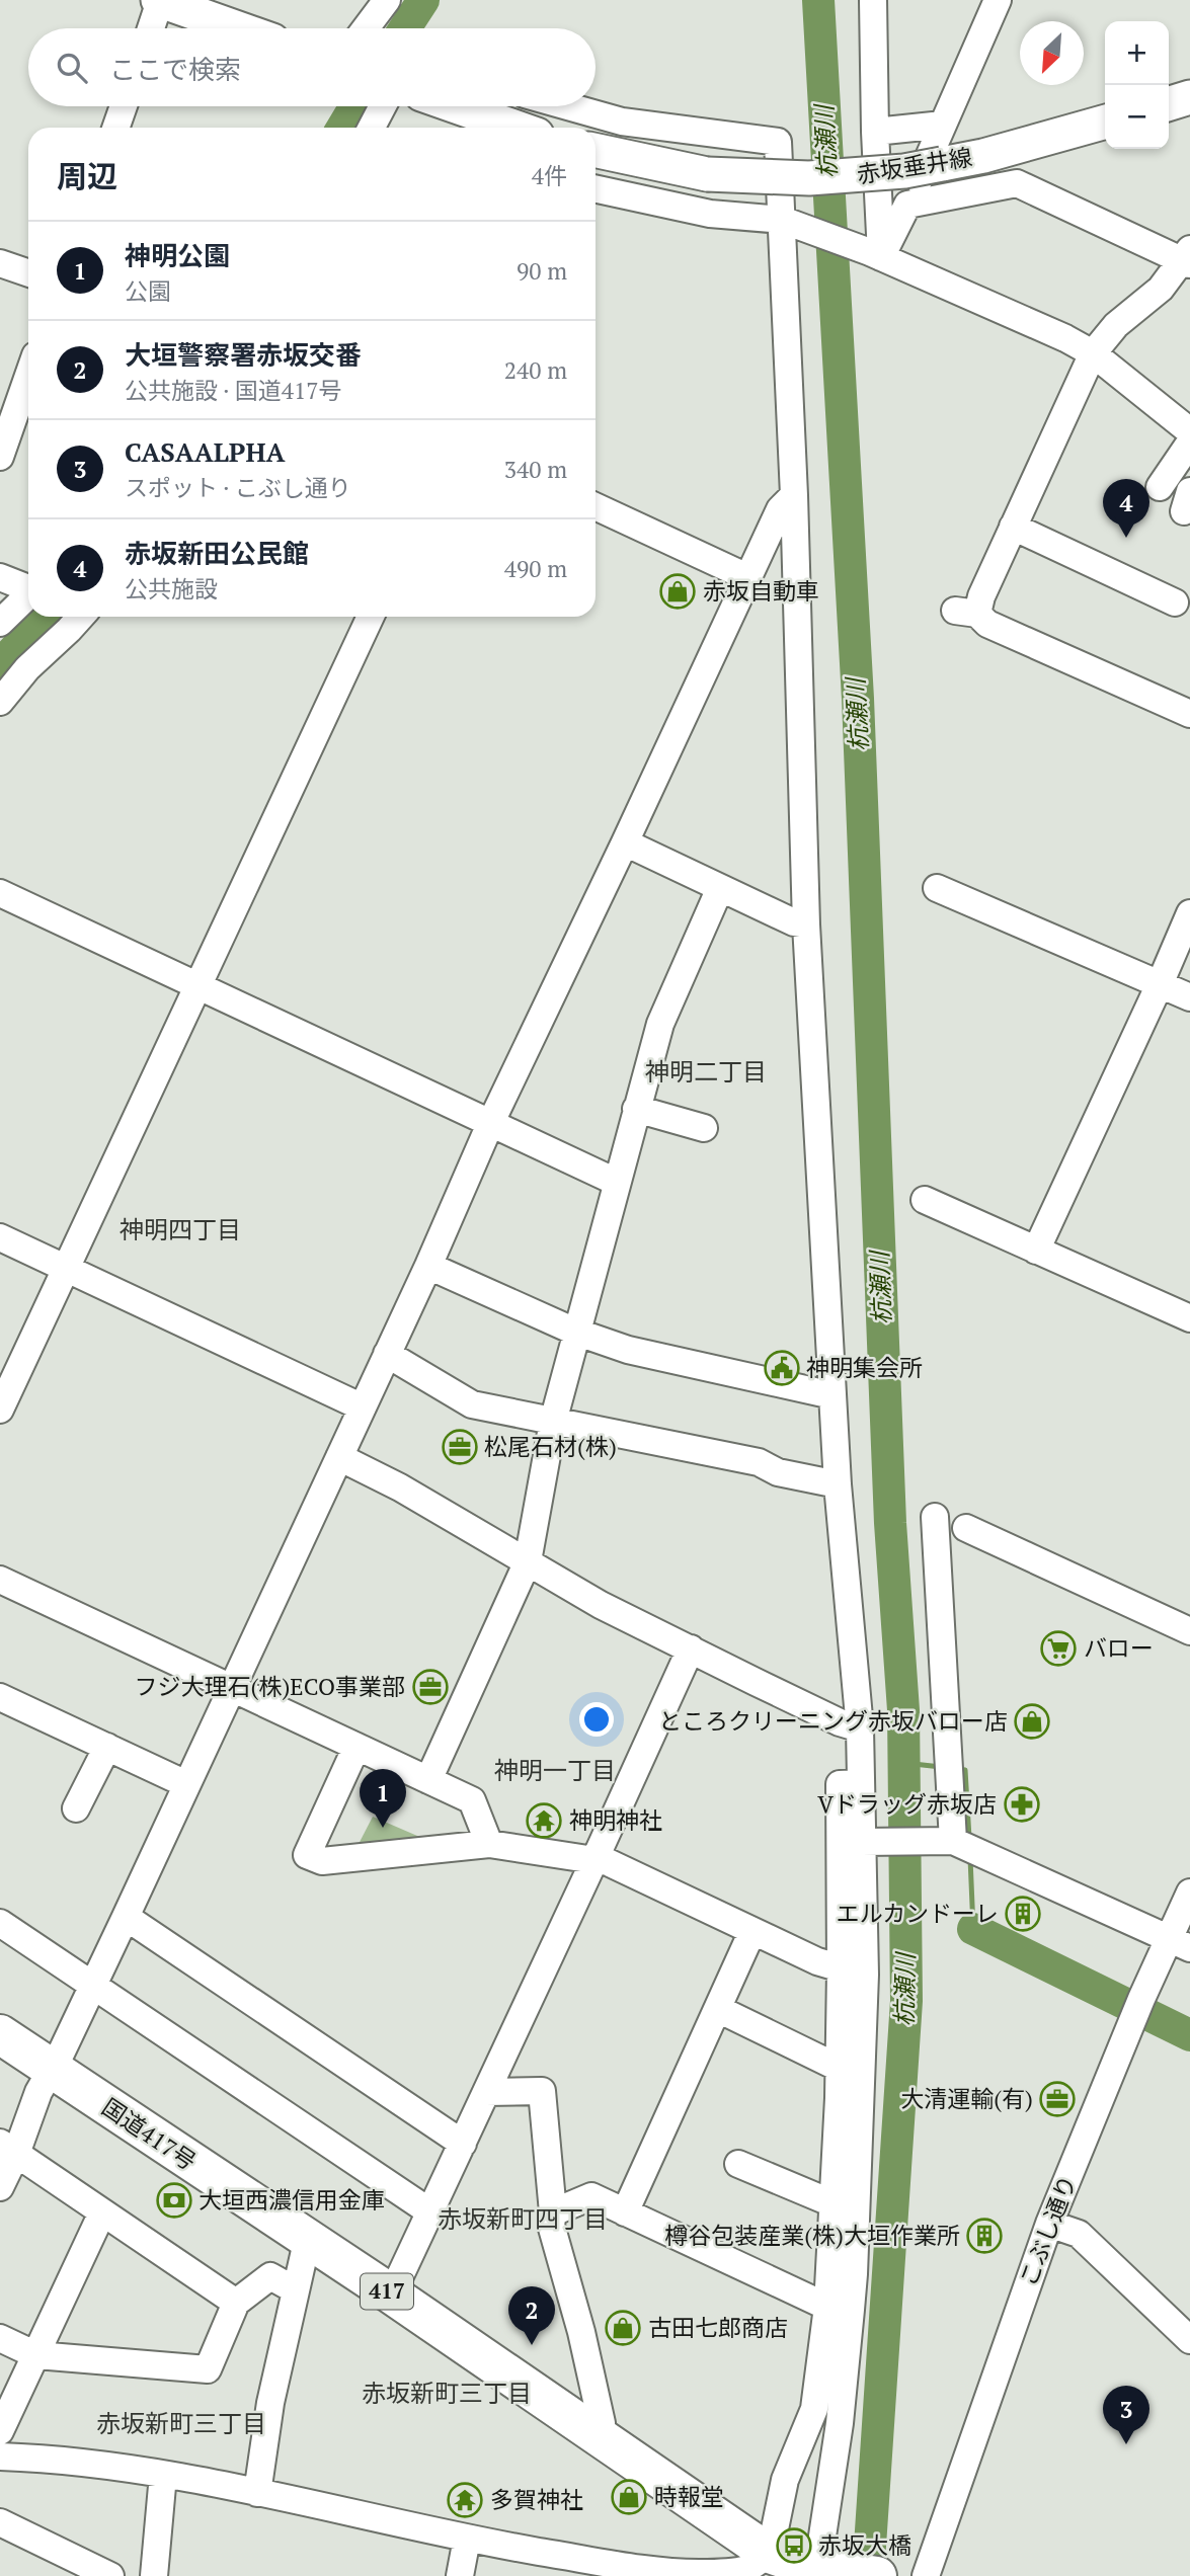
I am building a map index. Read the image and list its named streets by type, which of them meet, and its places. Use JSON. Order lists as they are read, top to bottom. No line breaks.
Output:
{"streets":{"highway":["国道417号","417"],"main road":["赤坂垂井線"],"street":["こぶし通り"]},"districts":["神明二丁目","神明四丁目","神明一丁目","赤坂新町四丁目","赤坂新町三丁目","赤坂新町三丁目"],"water":["杭瀬川"],"places":{"shop":["赤坂自動車","ところクリーニング赤坂バロー店","古田七郎商店","時報堂"],"public building":["神明集会所"],"office":["松尾石材(株)","フジ大理石(株)ECO事業部","大清運輸(有)"],"supermarket":["バロー"],"pharmacy":["Vドラッグ赤坂店"],"temple":["神明神社","多賀神社"],"building":["エルカンドーレ","樽谷包装産業(株)大垣作業所"],"bank":["大垣西濃信用金庫"],"bus stop":["赤坂大橋"]},"north":"bottom left","page":{"map_buttons":["+","−"],"search":"ここで検索","heading":["周辺","4件"],"list":[{"mark":"1","name":"神明公園","note":"公園","value":"90 m"},{"mark":"2","name":"大垣警察署赤坂交番","note":"公共施設 · 国道417号","value":"240 m"},{"mark":"3","name":"CASAALPHA","note":"スポット · こぶし通り","value":"340 m"},{"mark":"4","name":"赤坂新田公民館","note":"公共施設","value":"490 m"}],"pins":["4","1","2","3"]}}
